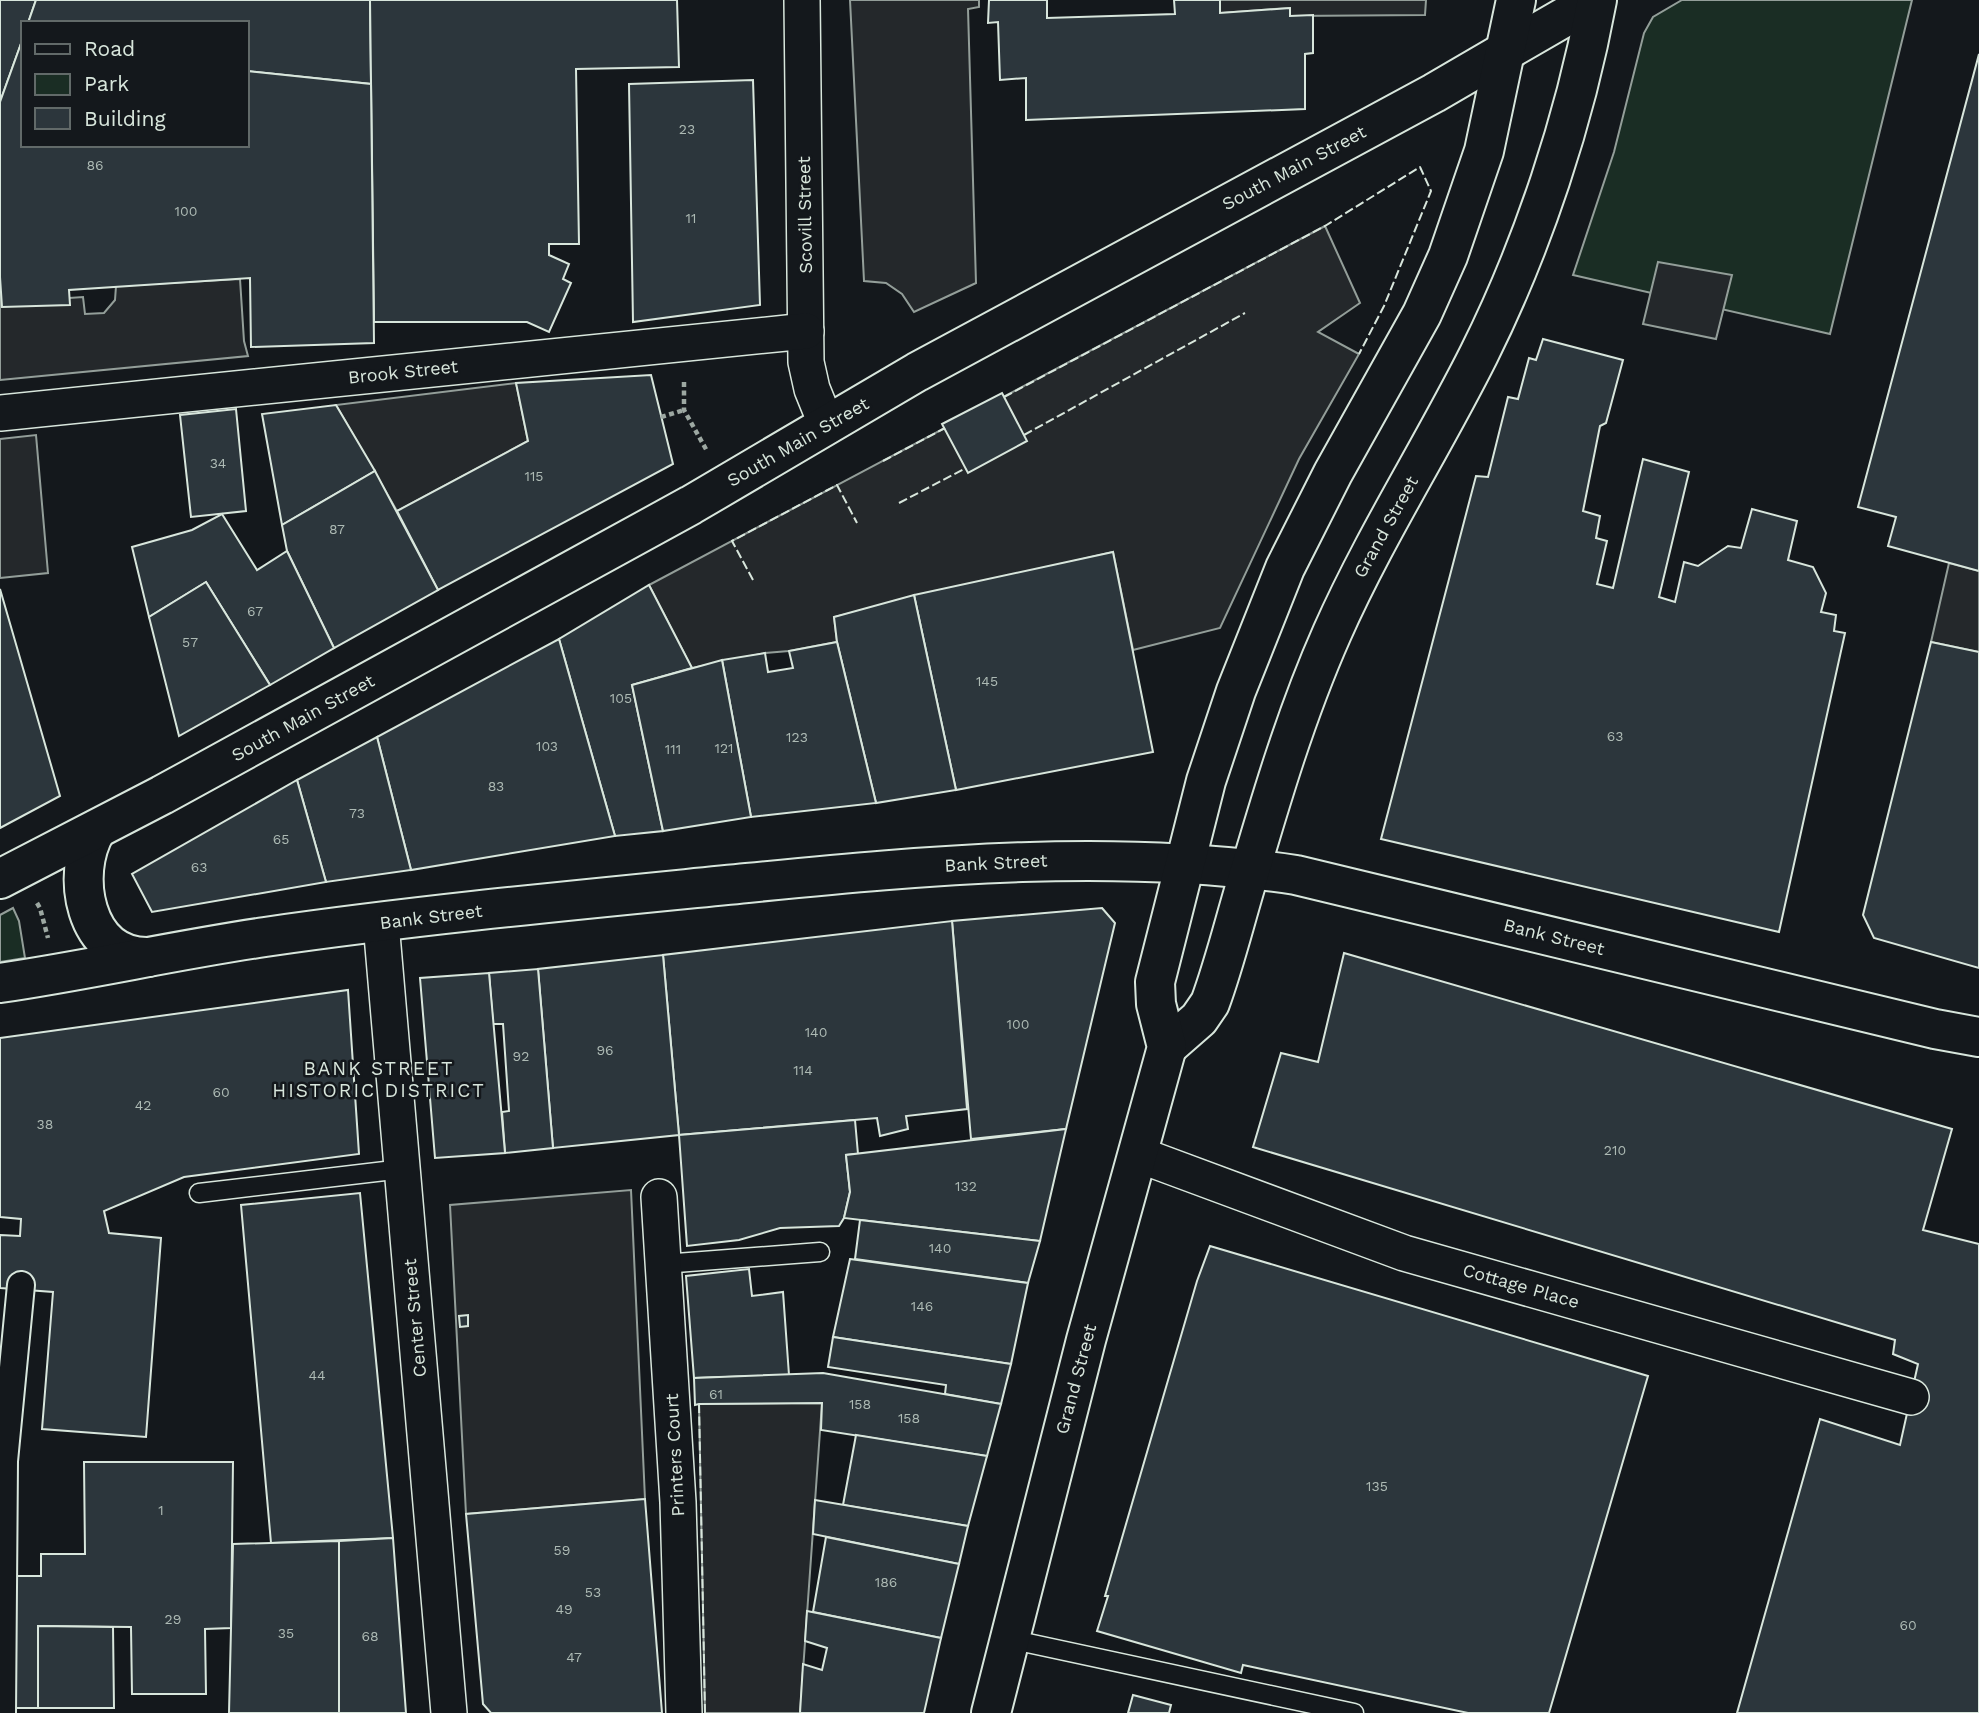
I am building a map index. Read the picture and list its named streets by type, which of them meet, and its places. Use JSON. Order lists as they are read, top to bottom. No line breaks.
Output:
{"streets":{"main road":["South Main Street","Grand Street","Bank Street"],"street":["Scovill Street","Brook Street","Cottage Place","Center Street","Printers Court"]},"crossings":[["South Main Street","Scovill Street"],["South Main Street","Grand Street"],["Scovill Street","Brook Street"],["Grand Street","Bank Street"],["Grand Street","Cottage Place"],["Bank Street","Center Street"]],"districts":["BANK STREET HISTORIC DISTRICT"],"house_numbers":["23","86","100","11","34","115","87","67","57","145","105","63","123","103","121","111","83","73","65","63","100","140","96","92","114","60","42","38","210","132","140","146","44","61","158","158","135","1","59","186","53","49","29","60","35","68","47"],"legend":["Road","Park","Building"]}
